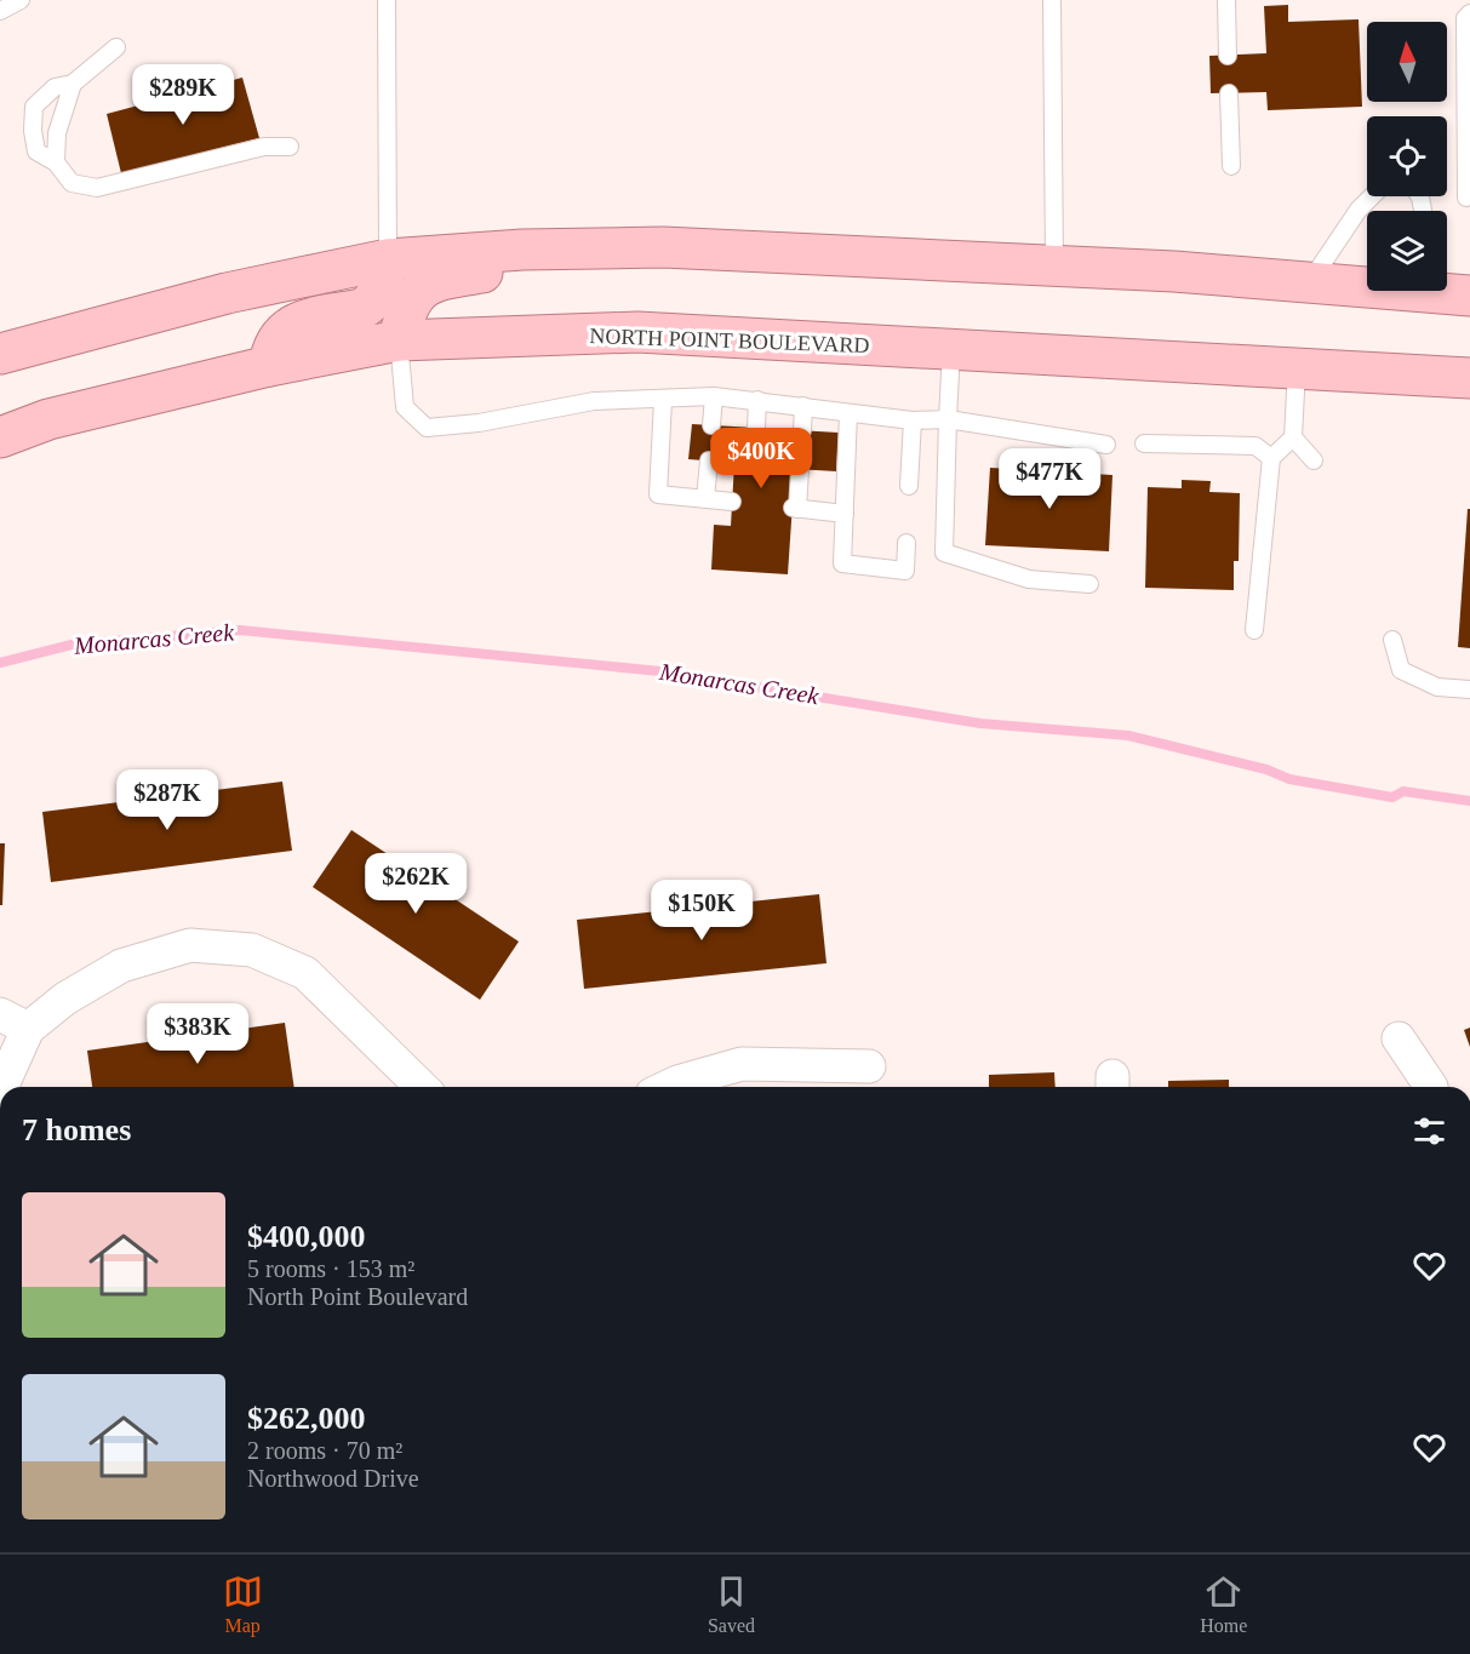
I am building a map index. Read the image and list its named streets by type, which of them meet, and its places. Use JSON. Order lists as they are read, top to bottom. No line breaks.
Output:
{"streets":{"main road":["NORTH POINT BOULEVARD"]},"water":["Monarcas Creek"],"north":"top","page":{"price":["$289K","$400K","$477K","$287K","$262K","$150K","$383K"],"heading":"7 homes","list":[{"name":"$400,000","note":"5 rooms · 153 m² · North Point Boulevard"},{"name":"$262,000","note":"2 rooms · 70 m² · Northwood Drive"}],"tabs":["Map","Saved","Home"]}}
